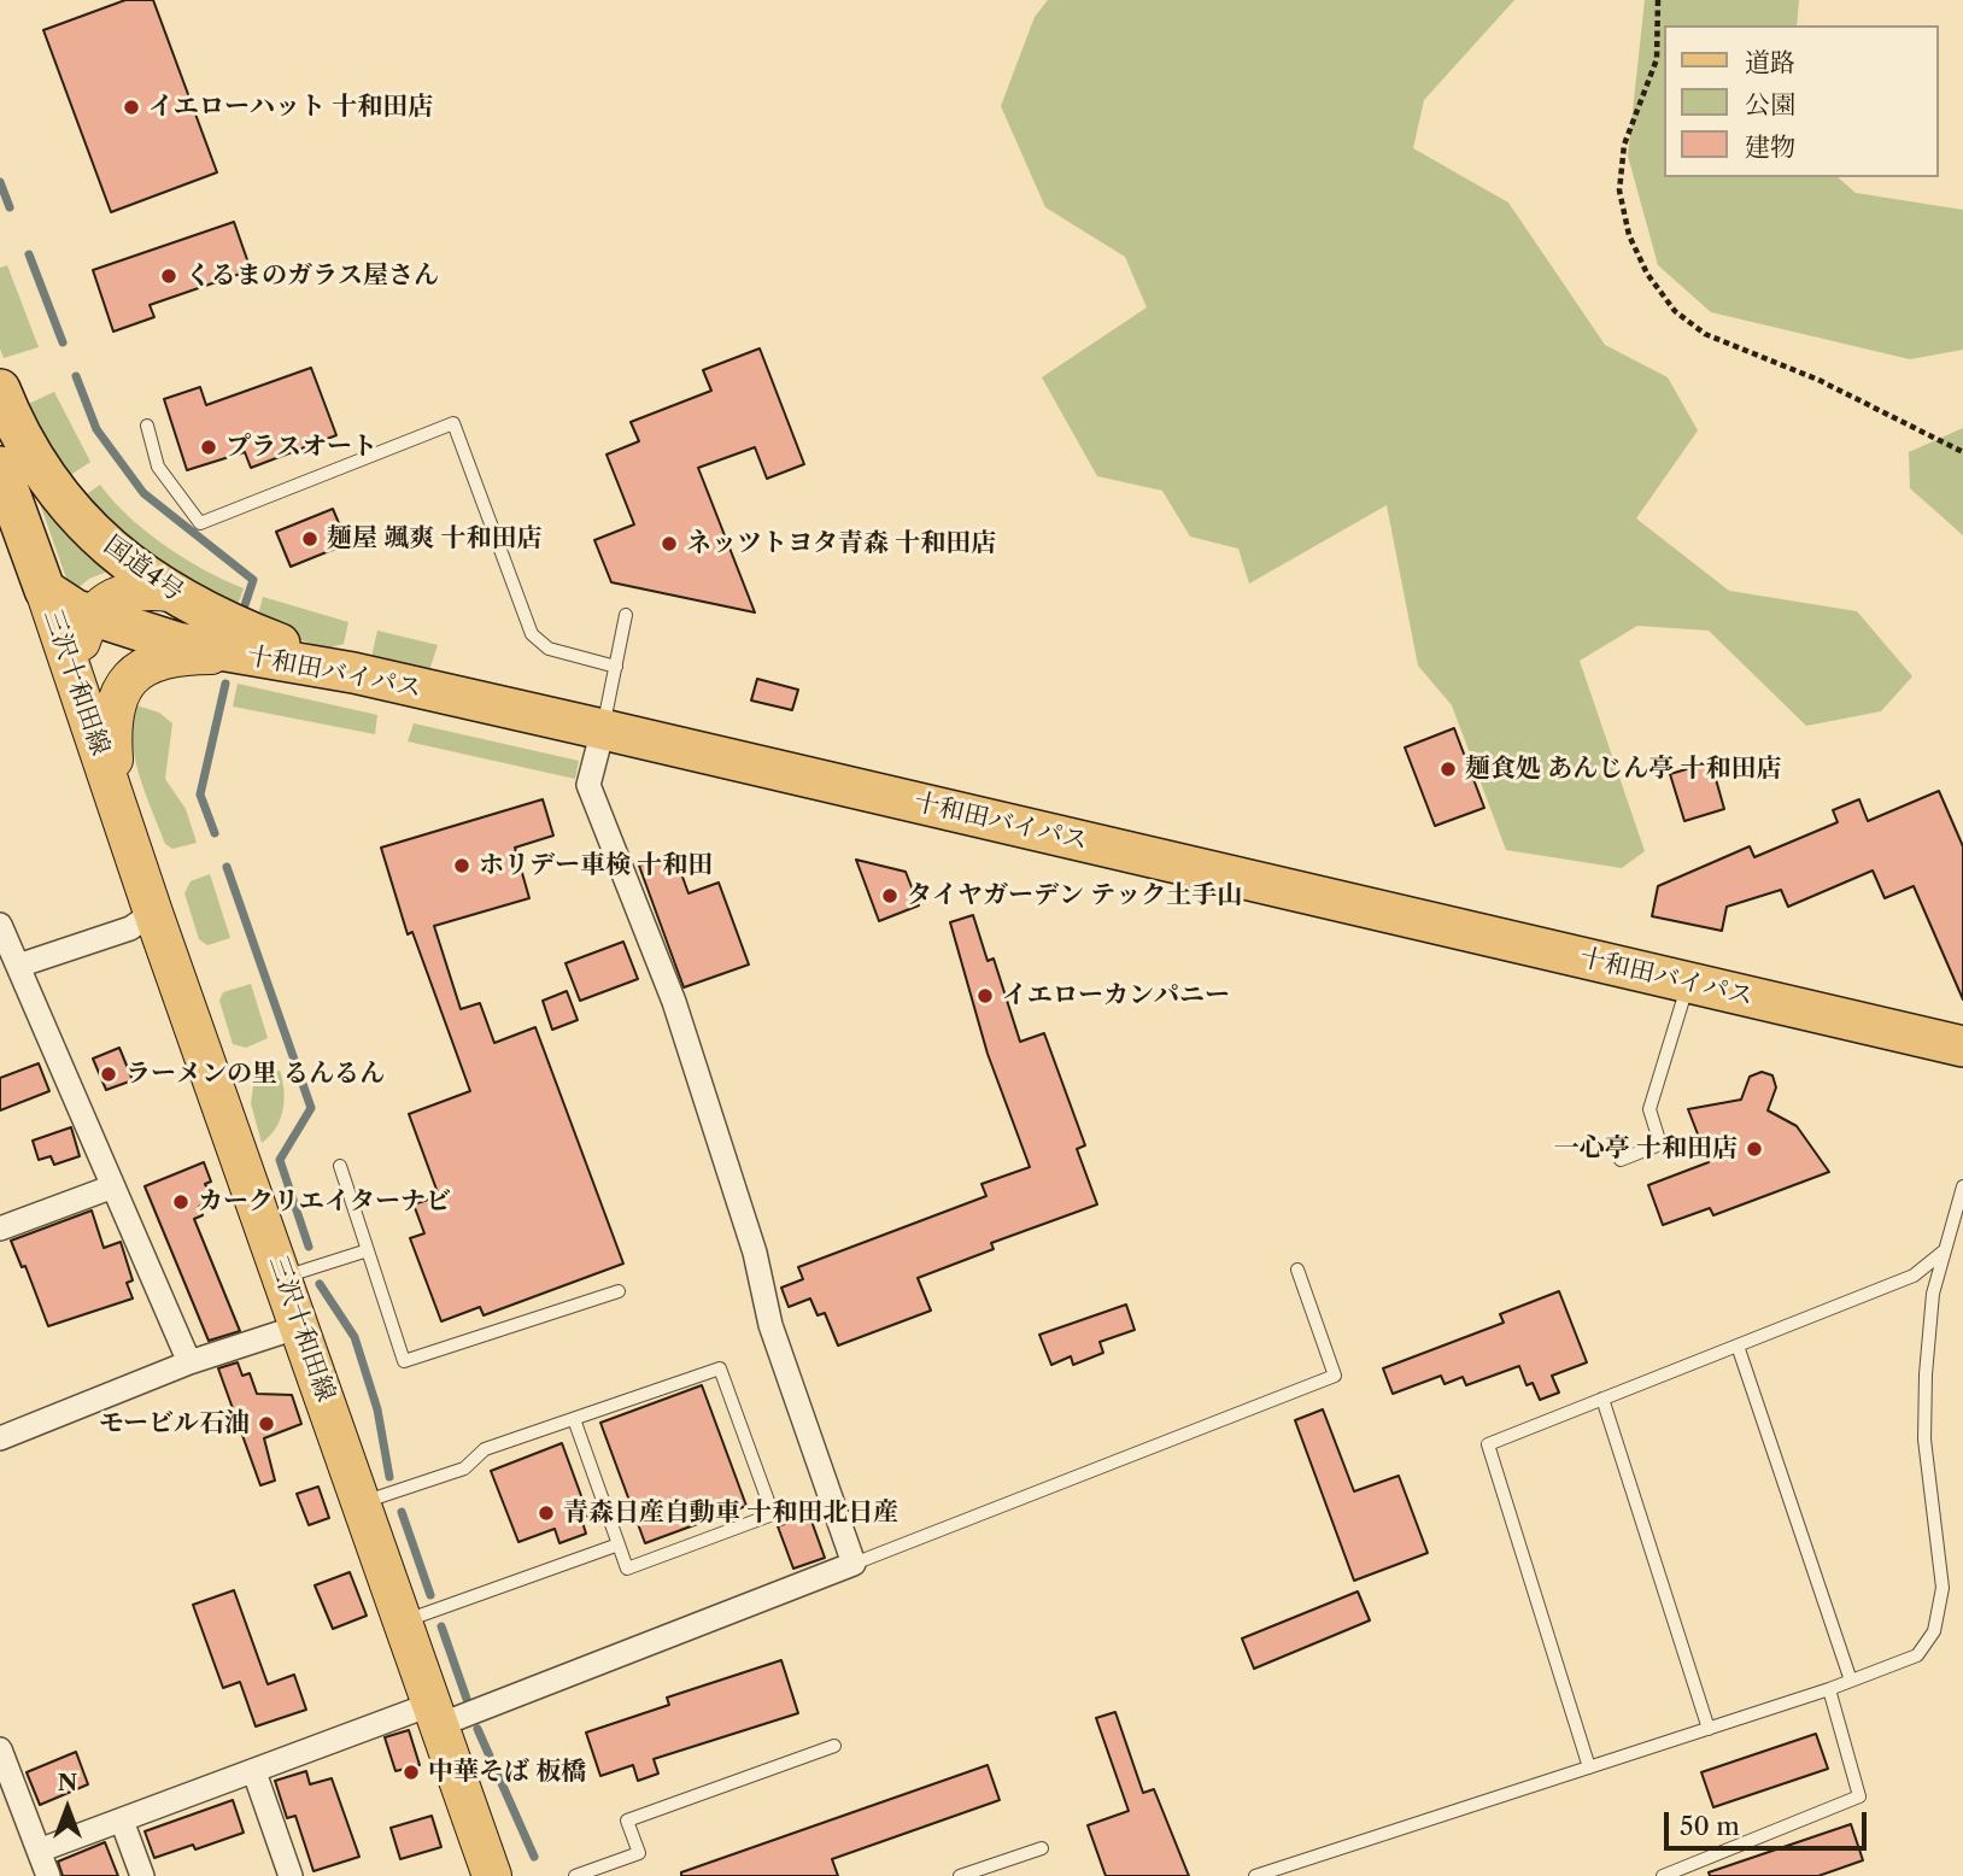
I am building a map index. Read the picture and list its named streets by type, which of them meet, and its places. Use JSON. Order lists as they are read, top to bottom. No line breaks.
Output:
{"streets":{"highway":["国道4号","十和田バイパス"],"main road":["三沢十和田線"]},"crossings":[["国道4号","十和田バイパス"],["十和田バイパス","三沢十和田線"]],"places":["イエローハット 十和田店","くるまのガラス屋さん","プラスオート","麺屋 颯爽 十和田店","ネッツトヨタ青森 十和田店","麺食処 あんじん亭 十和田店","ホリデー車検 十和田","タイヤガーデン テック土手山","イエローカンパニー","ラーメンの里 るんるん","一心亭 十和田店","カークリエイターナビ","モービル石油","青森日産自動車 十和田北日産","中華そば 板橋"],"legend":["道路","公園","建物"],"scale_bar":"50 m","north":"top"}
